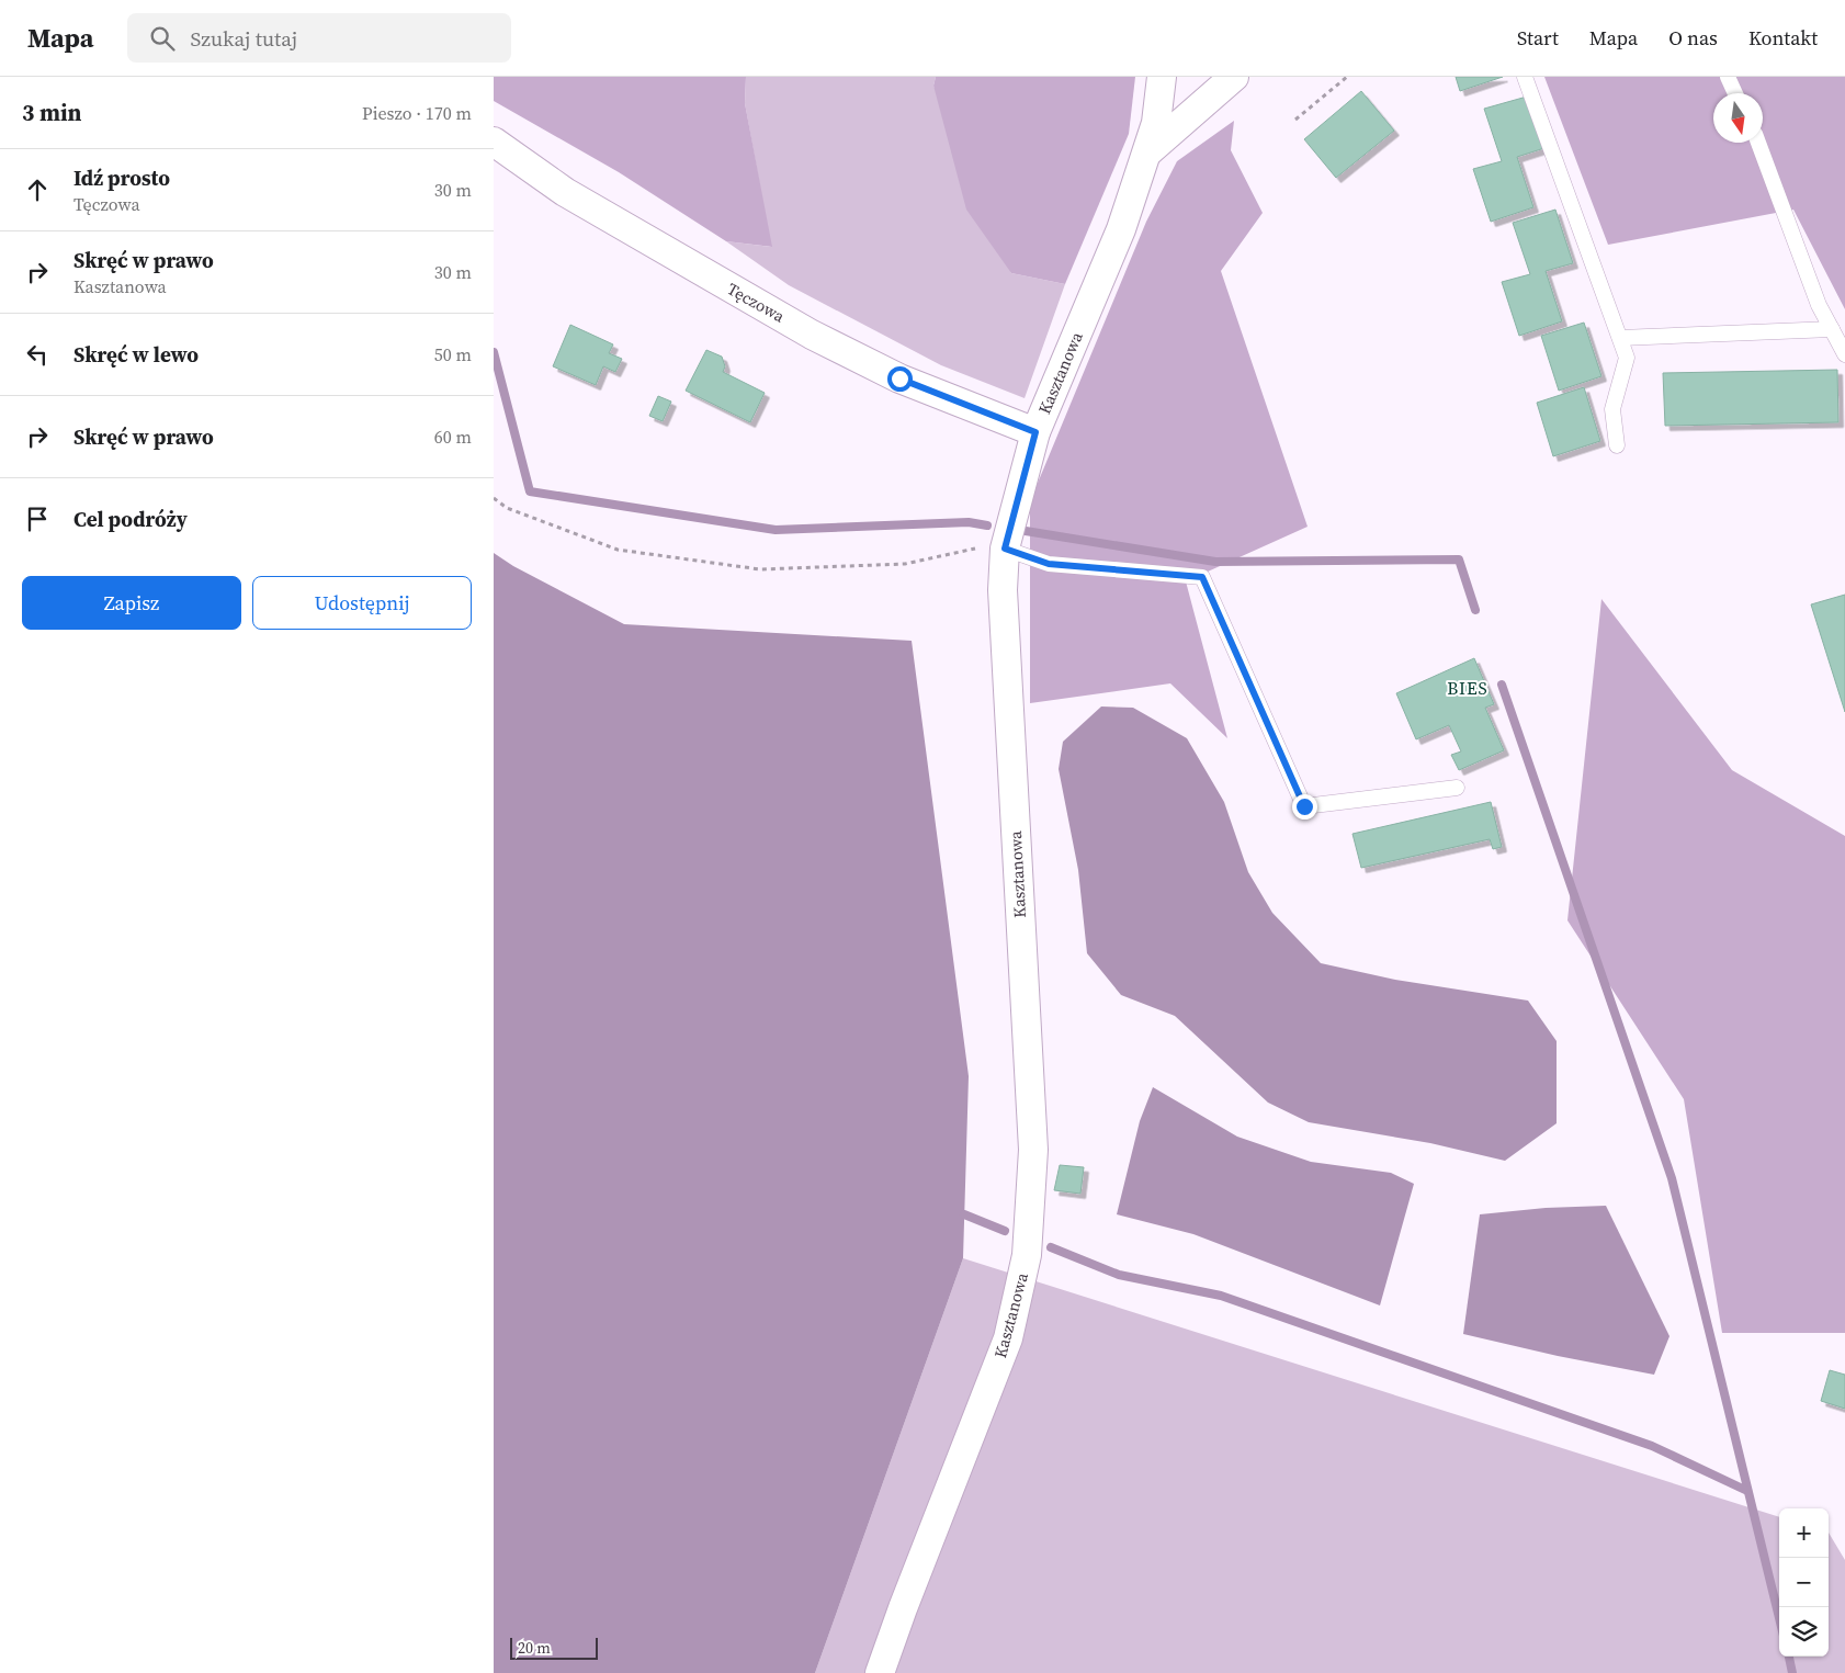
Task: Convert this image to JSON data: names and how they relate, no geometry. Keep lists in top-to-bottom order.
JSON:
{
  "streets": {
    "street": ["Tęczowa", "Kasztanowa"]
  },
  "crossings": [
    ["Tęczowa", "Kasztanowa"]
  ],
  "districts": ["BIES"],
  "scale_bar": "20 m",
  "north": "bottom",
  "page": {
    "header": "Mapa",
    "search": "Szukaj tutaj",
    "nav": [
      "Start",
      "Mapa",
      "O nas",
      "Kontakt"
    ],
    "heading": ["3 min", "Pieszo · 170 m"],
    "list": [
      ["Idź prosto", "Tęczowa", "30 m"],
      ["Skręć w prawo", "Kasztanowa", "30 m"],
      ["Skręć w lewo", "50 m"],
      ["Skręć w prawo", "60 m"],
      "Cel podróży"
    ],
    "buttons": ["Zapisz", "Udostępnij"],
    "map_buttons": ["+", "−"],
    "scale": "20 m"
  }
}
